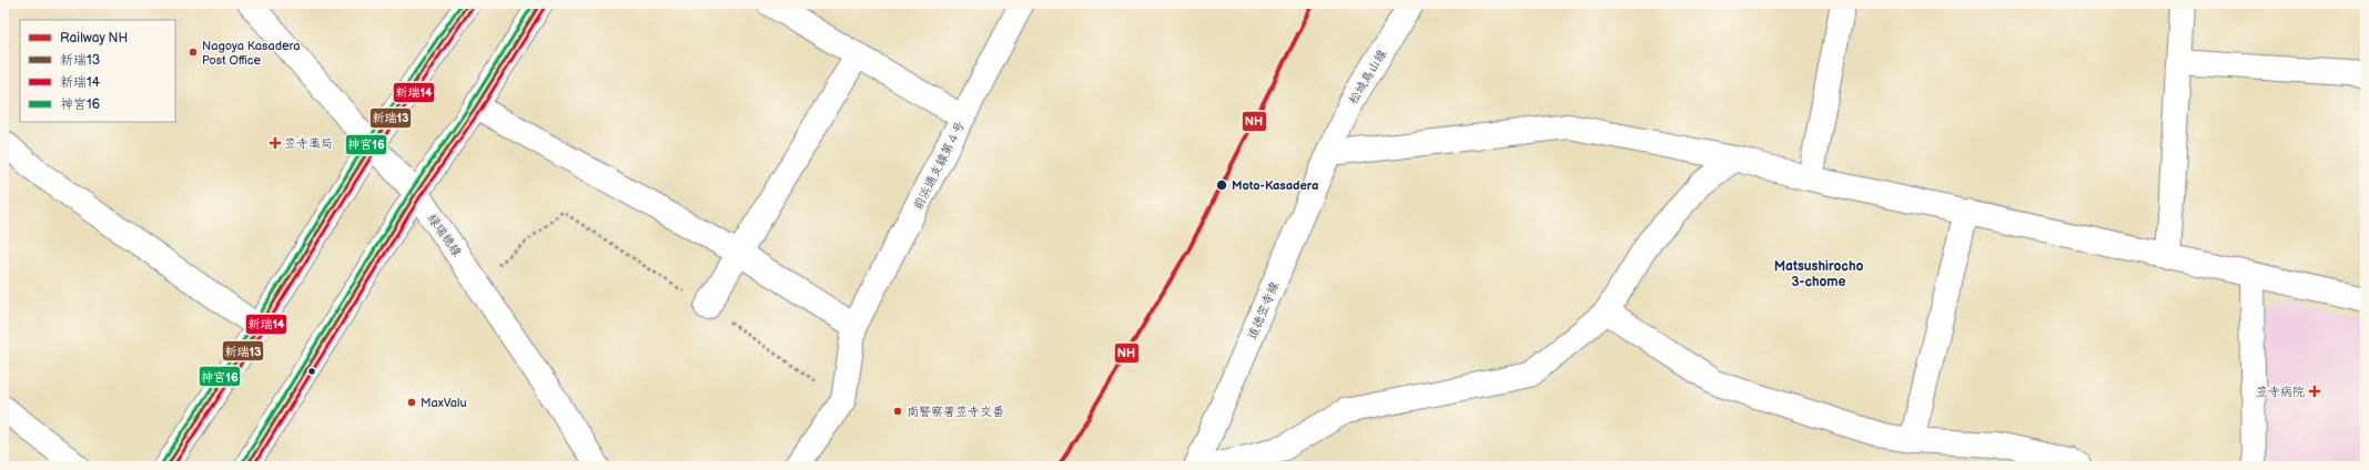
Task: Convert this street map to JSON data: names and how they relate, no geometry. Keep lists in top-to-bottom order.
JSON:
{
  "streets": {
    "street": [
      "松城鳥山線",
      "前浜通支線第４号",
      "緑瑞穂線",
      "道徳笠寺線"
    ]
  },
  "crossings": [
    ["松城鳥山線", "道徳笠寺線"]
  ],
  "districts": ["Matsushirocho 3-chome"],
  "places": {
    "other": [
      "Nagoya Kasadera Post Office",
      "Moto-Kasadera",
      "MaxValu",
      "南警察署笠寺交番"
    ],
    "health": ["笠寺薬局", "笠寺病院"]
  },
  "lines": [
    "rail line NH",
    "transit line 新瑞13",
    "transit line 神宮16",
    "transit line 新瑞14"
  ],
  "legend": [
    "Railway NH",
    "新瑞13",
    "新瑞14",
    "神宮16"
  ]
}
